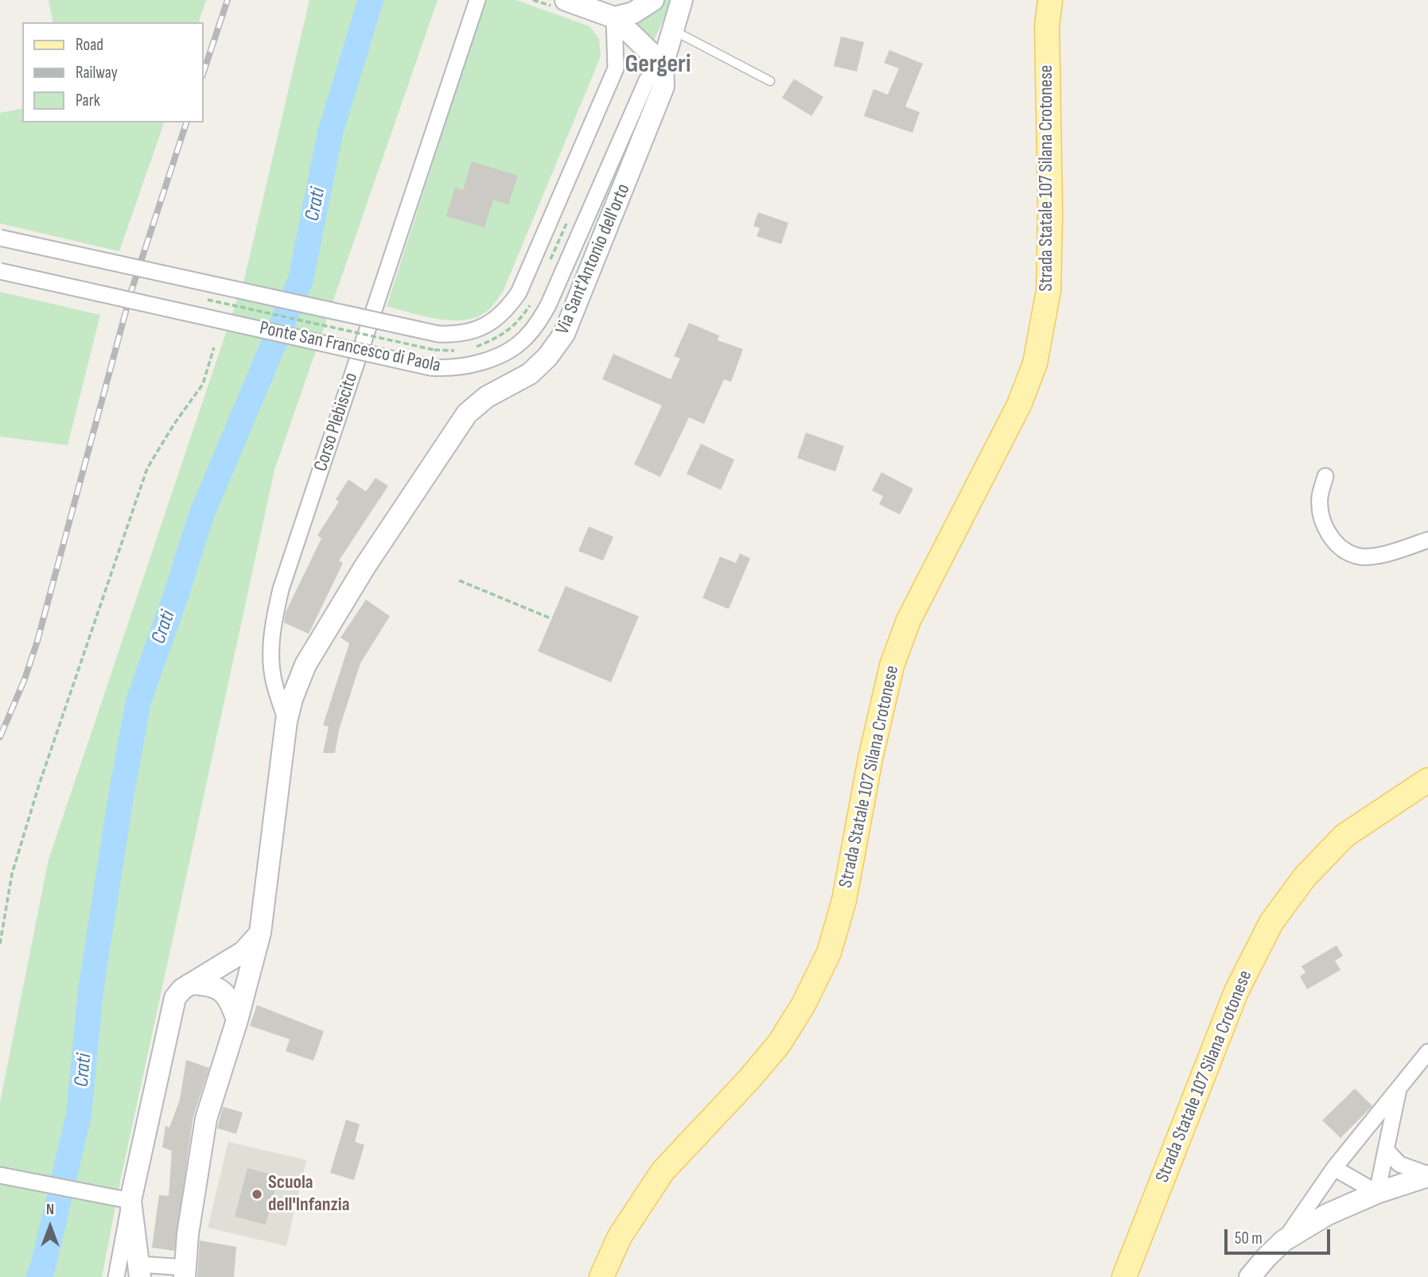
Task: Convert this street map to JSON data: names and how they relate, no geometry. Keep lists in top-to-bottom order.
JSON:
{
  "streets": {
    "main road": ["Strada Statale 107 Silana Crotonese"],
    "street": ["Via Sant'Antonio dell'orto", "Ponte San Francesco di Paola", "Corso Plebiscito"]
  },
  "crossings": [
    ["Via Sant'Antonio dell'orto", "Ponte San Francesco di Paola"],
    ["Via Sant'Antonio dell'orto", "Corso Plebiscito"]
  ],
  "districts": ["Gergeri"],
  "water": ["Crati"],
  "places": ["Scuola dell'Infanzia"],
  "legend": ["Road", "Railway", "Park"],
  "scale_bar": "50 m",
  "north": "top"
}
